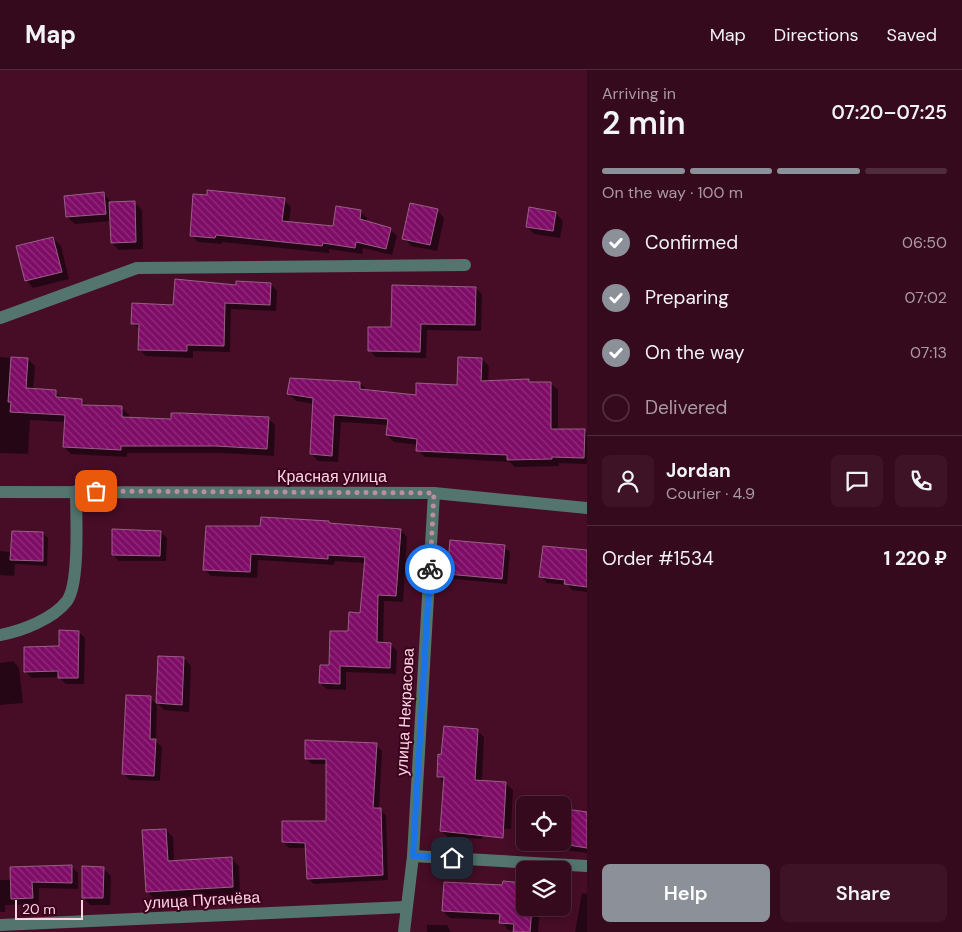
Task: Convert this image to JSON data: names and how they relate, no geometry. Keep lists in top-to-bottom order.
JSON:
{
  "streets": {
    "street": ["Красная улица", "улица Некрасова", "улица Пугачёва"]
  },
  "crossings": [
    ["Красная улица", "улица Некрасова"],
    ["улица Некрасова", "улица Пугачёва"]
  ],
  "scale_bar": "20 m",
  "page": {
    "header": "Map",
    "nav": ["Map", "Directions", "Saved"],
    "heading": ["2 min", "Arriving in", "07:20–07:25"],
    "panel": [
      "Jordan",
      "Courier · 4.9",
      "Order #1534",
      "1 220 ₽"
    ],
    "bar": "On the way · 100 m",
    "list": [
      ["Confirmed", "06:50"],
      ["Preparing", "07:02"],
      ["On the way", "07:13"],
      "Delivered"
    ],
    "buttons": ["Help", "Share"],
    "scale": "20 m"
  }
}
